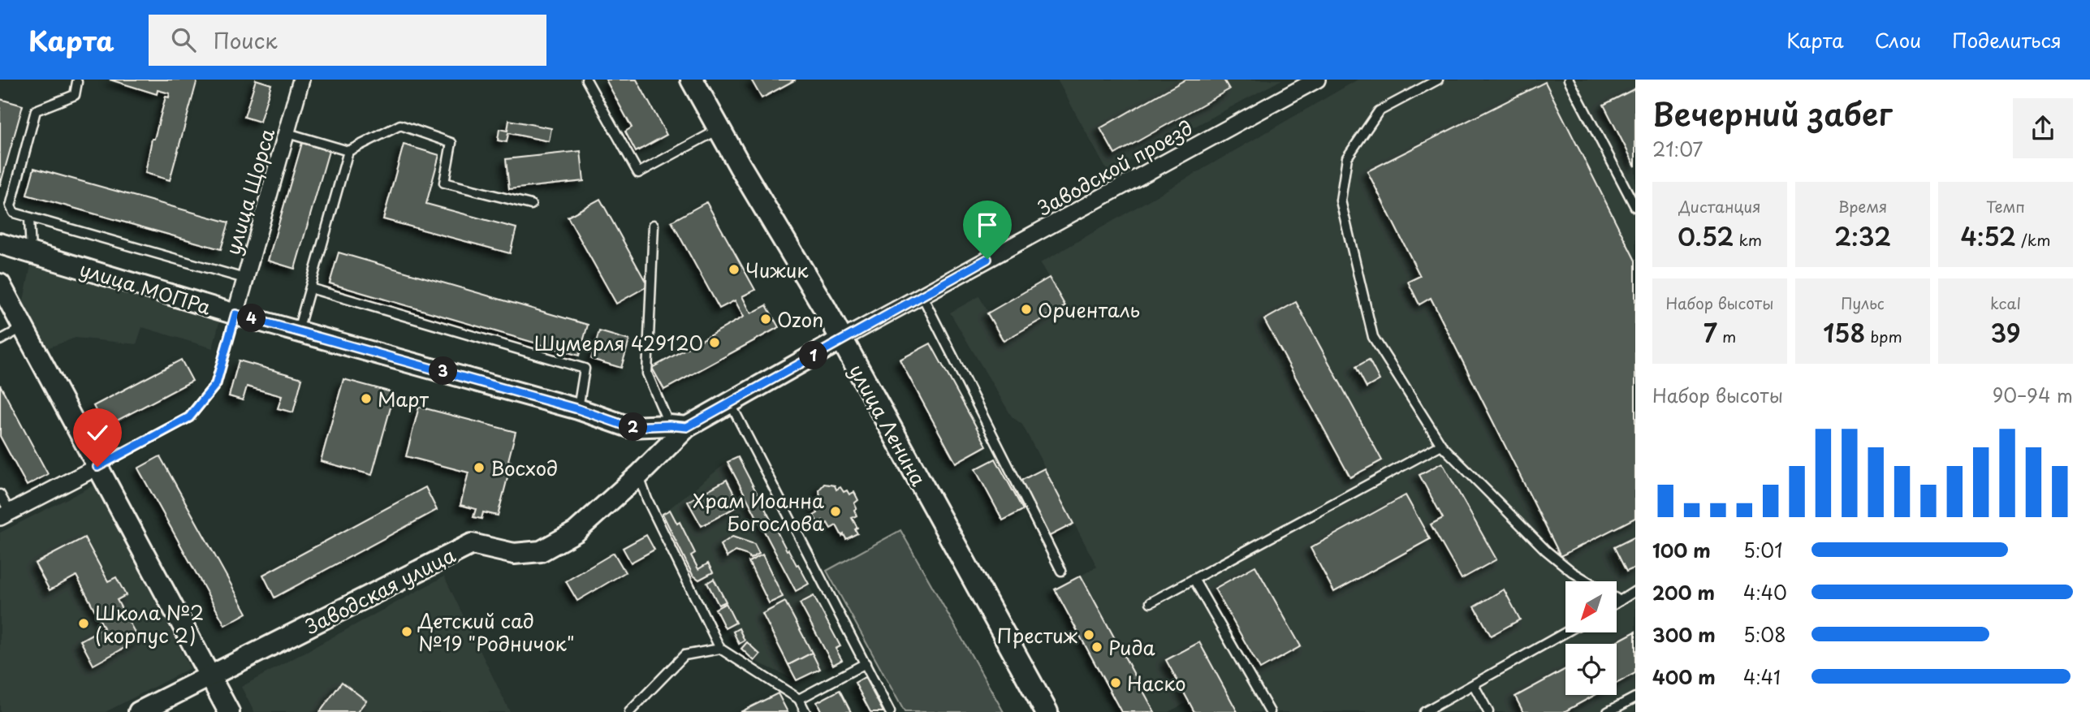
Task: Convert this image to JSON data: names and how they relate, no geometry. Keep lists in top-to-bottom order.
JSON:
{
  "streets": {
    "main road": ["улица Ленина"],
    "street": [
      "Заводской проезд",
      "улица Щорса",
      "улица МОПРа",
      "Заводская улица"
    ]
  },
  "crossings": [
    ["Заводской проезд", "улица Ленина"],
    ["Заводской проезд", "Заводская улица"],
    ["улица Щорса", "улица МОПРа"],
    ["улица МОПРа", "Заводская улица"],
    ["улица Ленина", "Заводская улица"]
  ],
  "places": [
    "Чижик",
    "Ориенталь",
    "Ozon",
    "Шумерля 429120",
    "Март",
    "Восход",
    "Храм Иоанна Богослова",
    "Школа №2 (корпус 2)",
    "Детский сад №19 \"Родничок\"",
    "Престиж",
    "Рида",
    "Наско"
  ],
  "north": "bottom left",
  "page": {
    "header": "Карта",
    "search": "Поиск",
    "nav": ["Карта", "Слои", "Поделиться"],
    "heading": ["Вечерний забег", "21:07"],
    "stats": [
      ["Дистанция", "0.52 km"],
      ["Время", "2:32"],
      ["Темп", "4:52 /km"],
      ["Набор высоты", "7 m"],
      ["Пульс", "158 bpm"],
      ["kcal", "39"]
    ],
    "pins": [
      "4",
      "1",
      "3",
      "2"
    ],
    "chart": ["Набор высоты", "90–94 m"],
    "list": [
      {
        "name": "100 m",
        "note": "5:01"
      },
      {
        "name": "200 m",
        "note": "4:40"
      },
      {
        "name": "300 m",
        "note": "5:08"
      },
      {
        "name": "400 m",
        "note": "4:41"
      }
    ]
  }
}
